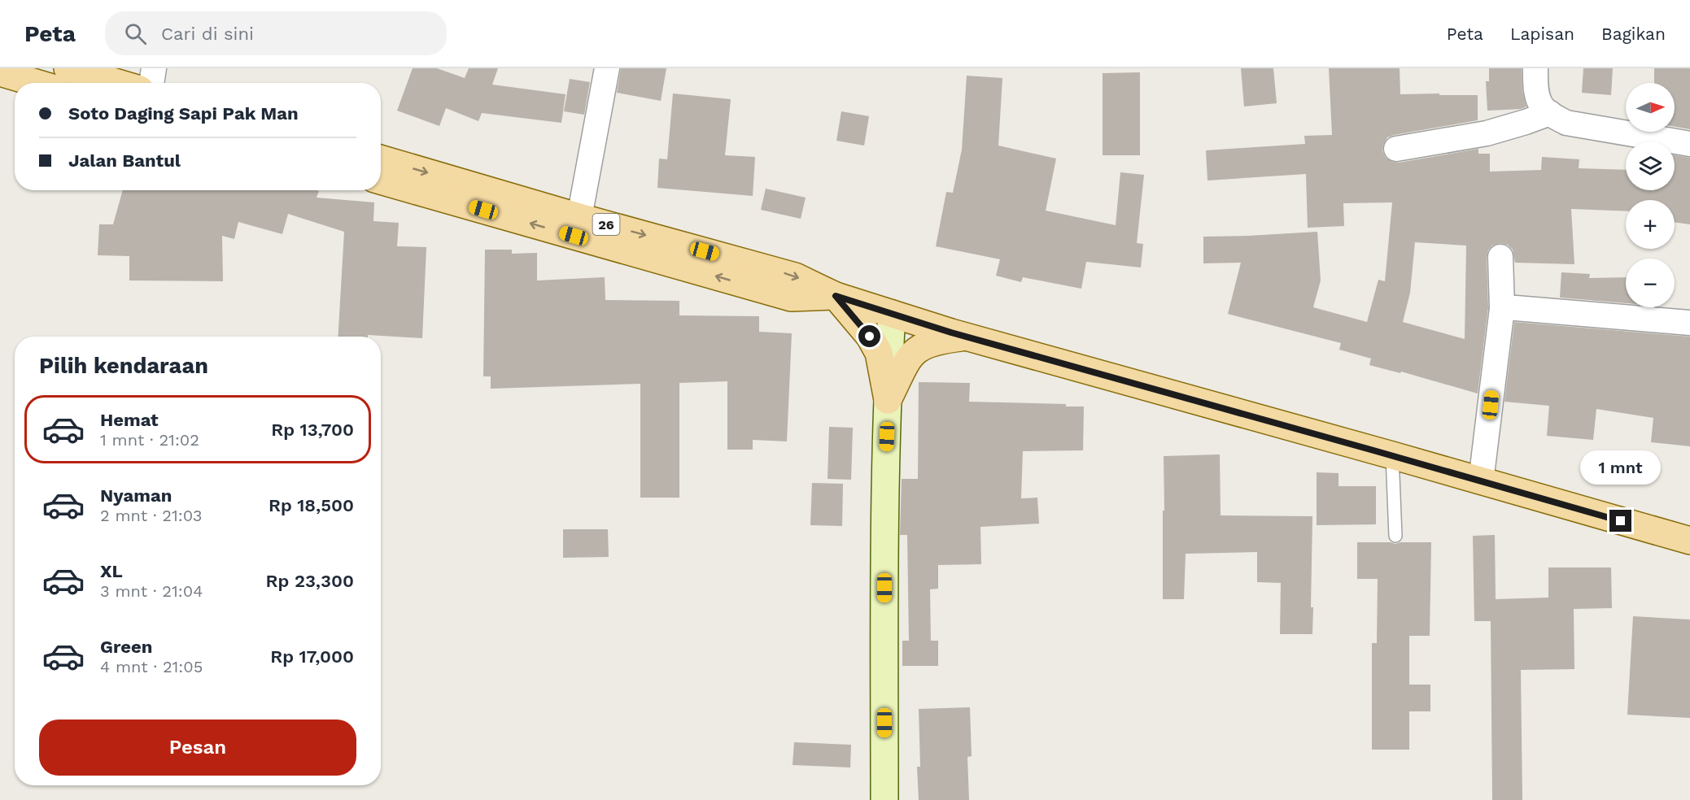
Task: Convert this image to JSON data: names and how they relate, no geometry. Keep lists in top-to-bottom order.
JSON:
{
  "streets": {
    "main road": ["26"]
  },
  "north": "right",
  "page": {
    "header": "Peta",
    "search": "Cari di sini",
    "nav": ["Peta", "Lapisan", "Bagikan"],
    "map_buttons": ["+", "−"],
    "banner": ["Soto Daging Sapi Pak Man", "Jalan Bantul"],
    "heading": "Pilih kendaraan",
    "list": [
      {
        "name": "Hemat",
        "note": "1 mnt · 21:02",
        "value": "Rp 13,700"
      },
      {
        "name": "Nyaman",
        "note": "2 mnt · 21:03",
        "value": "Rp 18,500"
      },
      {
        "name": "XL",
        "note": "3 mnt · 21:04",
        "value": "Rp 23,300"
      },
      {
        "name": "Green",
        "note": "4 mnt · 21:05",
        "value": "Rp 17,000"
      }
    ],
    "bubble": "1 mnt",
    "buttons": "Pesan"
  }
}
